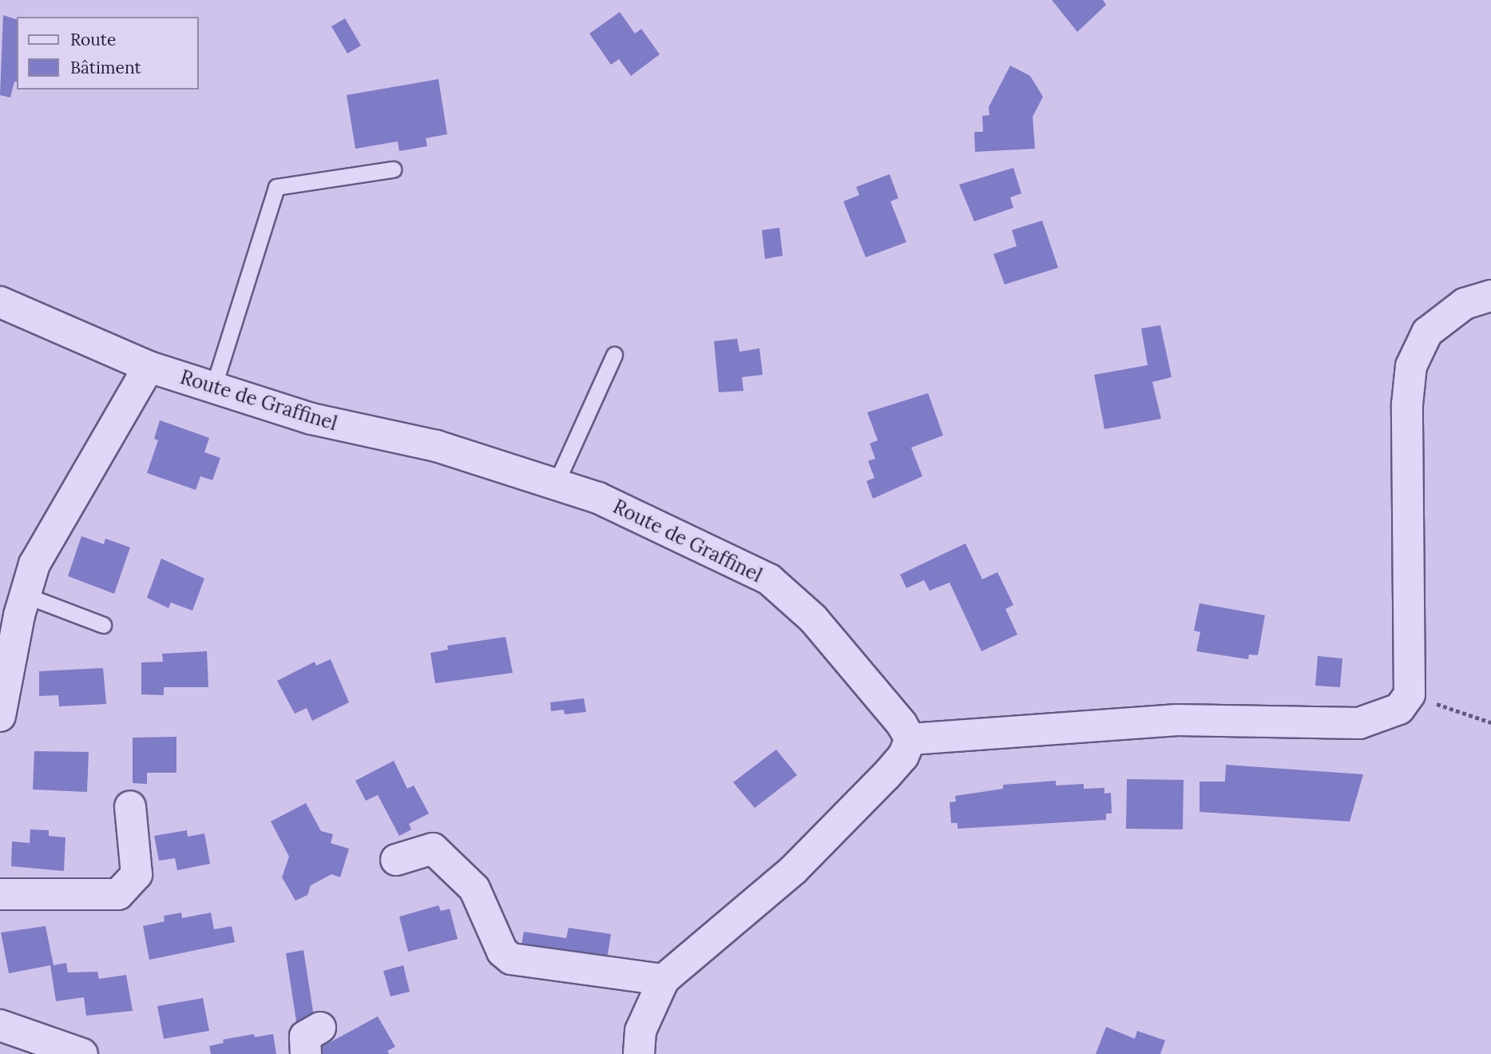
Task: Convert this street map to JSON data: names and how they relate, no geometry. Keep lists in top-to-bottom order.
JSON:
{
  "streets": {
    "street": ["Route de Graffinel"]
  },
  "legend": ["Route", "Bâtiment"]
}
